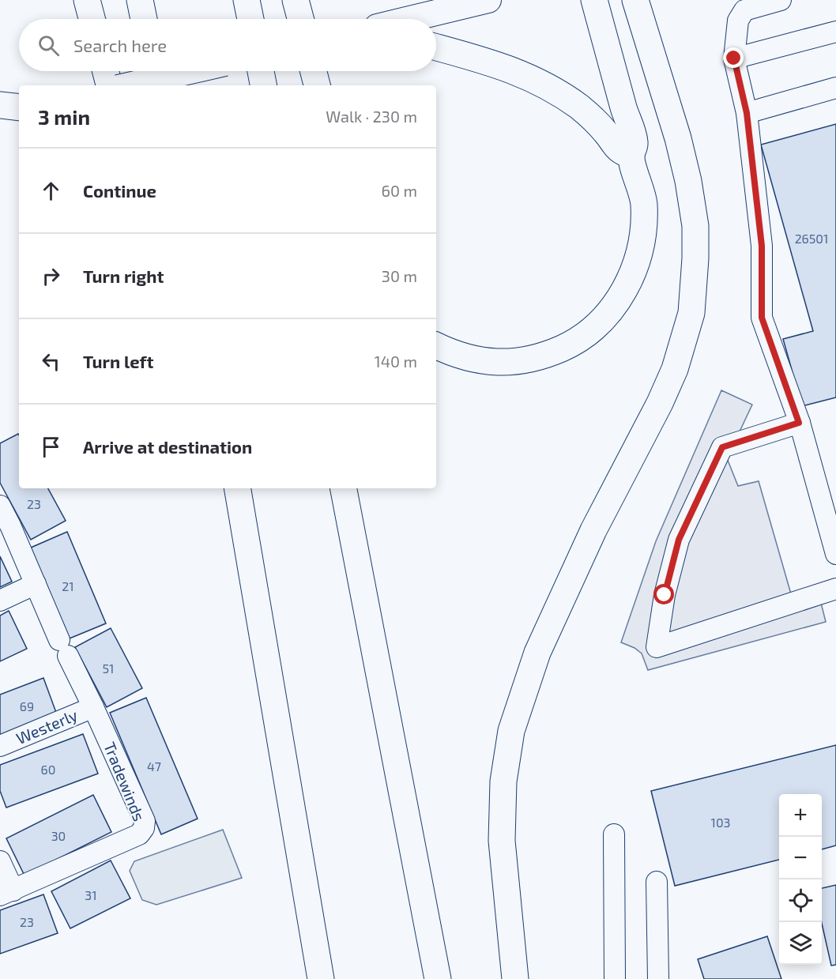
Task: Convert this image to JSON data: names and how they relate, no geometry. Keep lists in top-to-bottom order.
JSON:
{
  "streets": {
    "street": ["Westerly", "Tradewinds"]
  },
  "crossings": [
    ["Westerly", "Tradewinds"]
  ],
  "house_numbers": [
    "26501",
    "23",
    "21",
    "51",
    "69",
    "47",
    "60",
    "103",
    "30",
    "31",
    "23"
  ],
  "page": {
    "search": "Search here",
    "heading": ["3 min", "Walk · 230 m"],
    "list": [
      ["Continue", "60 m"],
      ["Turn right", "30 m"],
      ["Turn left", "140 m"],
      "Arrive at destination"
    ],
    "map_buttons": ["+", "−"]
  }
}
